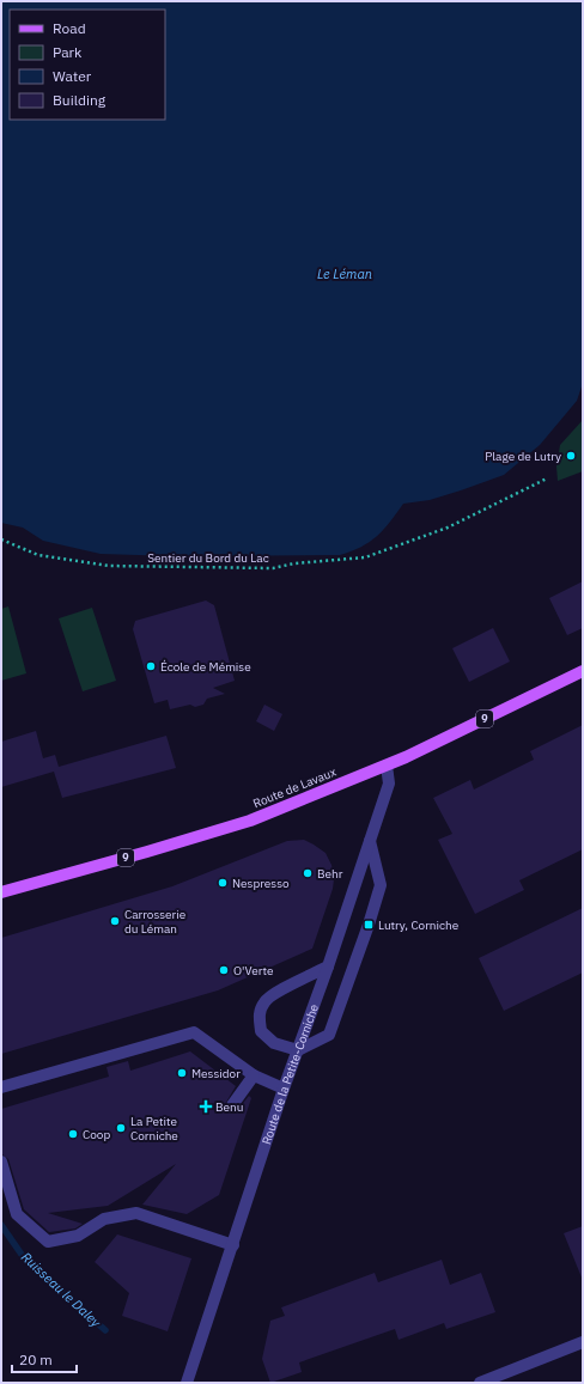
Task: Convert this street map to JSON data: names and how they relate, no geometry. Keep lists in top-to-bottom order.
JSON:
{
  "streets": {
    "main road": ["9", "Route de Lavaux"],
    "street": ["Route de la Petite-Corniche"],
    "path": ["Sentier du Bord du Lac"]
  },
  "crossings": [
    ["Route de Lavaux", "Route de la Petite-Corniche"]
  ],
  "water": ["Le Léman", "Ruisseau le Daley"],
  "places": {
    "other": [
      "Plage de Lutry",
      "École de Mémise",
      "Behr",
      "Nespresso",
      "Carrosserie du Léman",
      "O'Verte",
      "Messidor",
      "La Petite Corniche",
      "Coop"
    ],
    "transit": ["Lutry, Corniche"],
    "health": ["Benu"]
  },
  "legend": [
    "Road",
    "Park",
    "Water",
    "Building"
  ],
  "scale_bar": "20 m"
}
